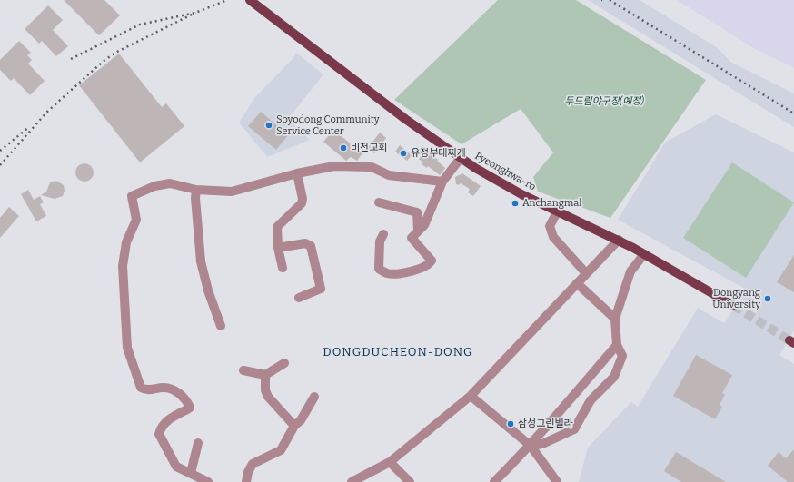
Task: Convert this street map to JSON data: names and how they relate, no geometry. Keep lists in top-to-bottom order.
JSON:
{
  "streets": {
    "main road": ["Pyeonghwa-ro"]
  },
  "districts": ["DONGDUCHEON-DONG"],
  "parks": ["두드림야구장(예정)"],
  "places": [
    "Soyodong Community Service Center",
    "비전교회",
    "유정부대찌개",
    "Anchangmal",
    "Dongyang University",
    "삼성그린빌라"
  ]
}
